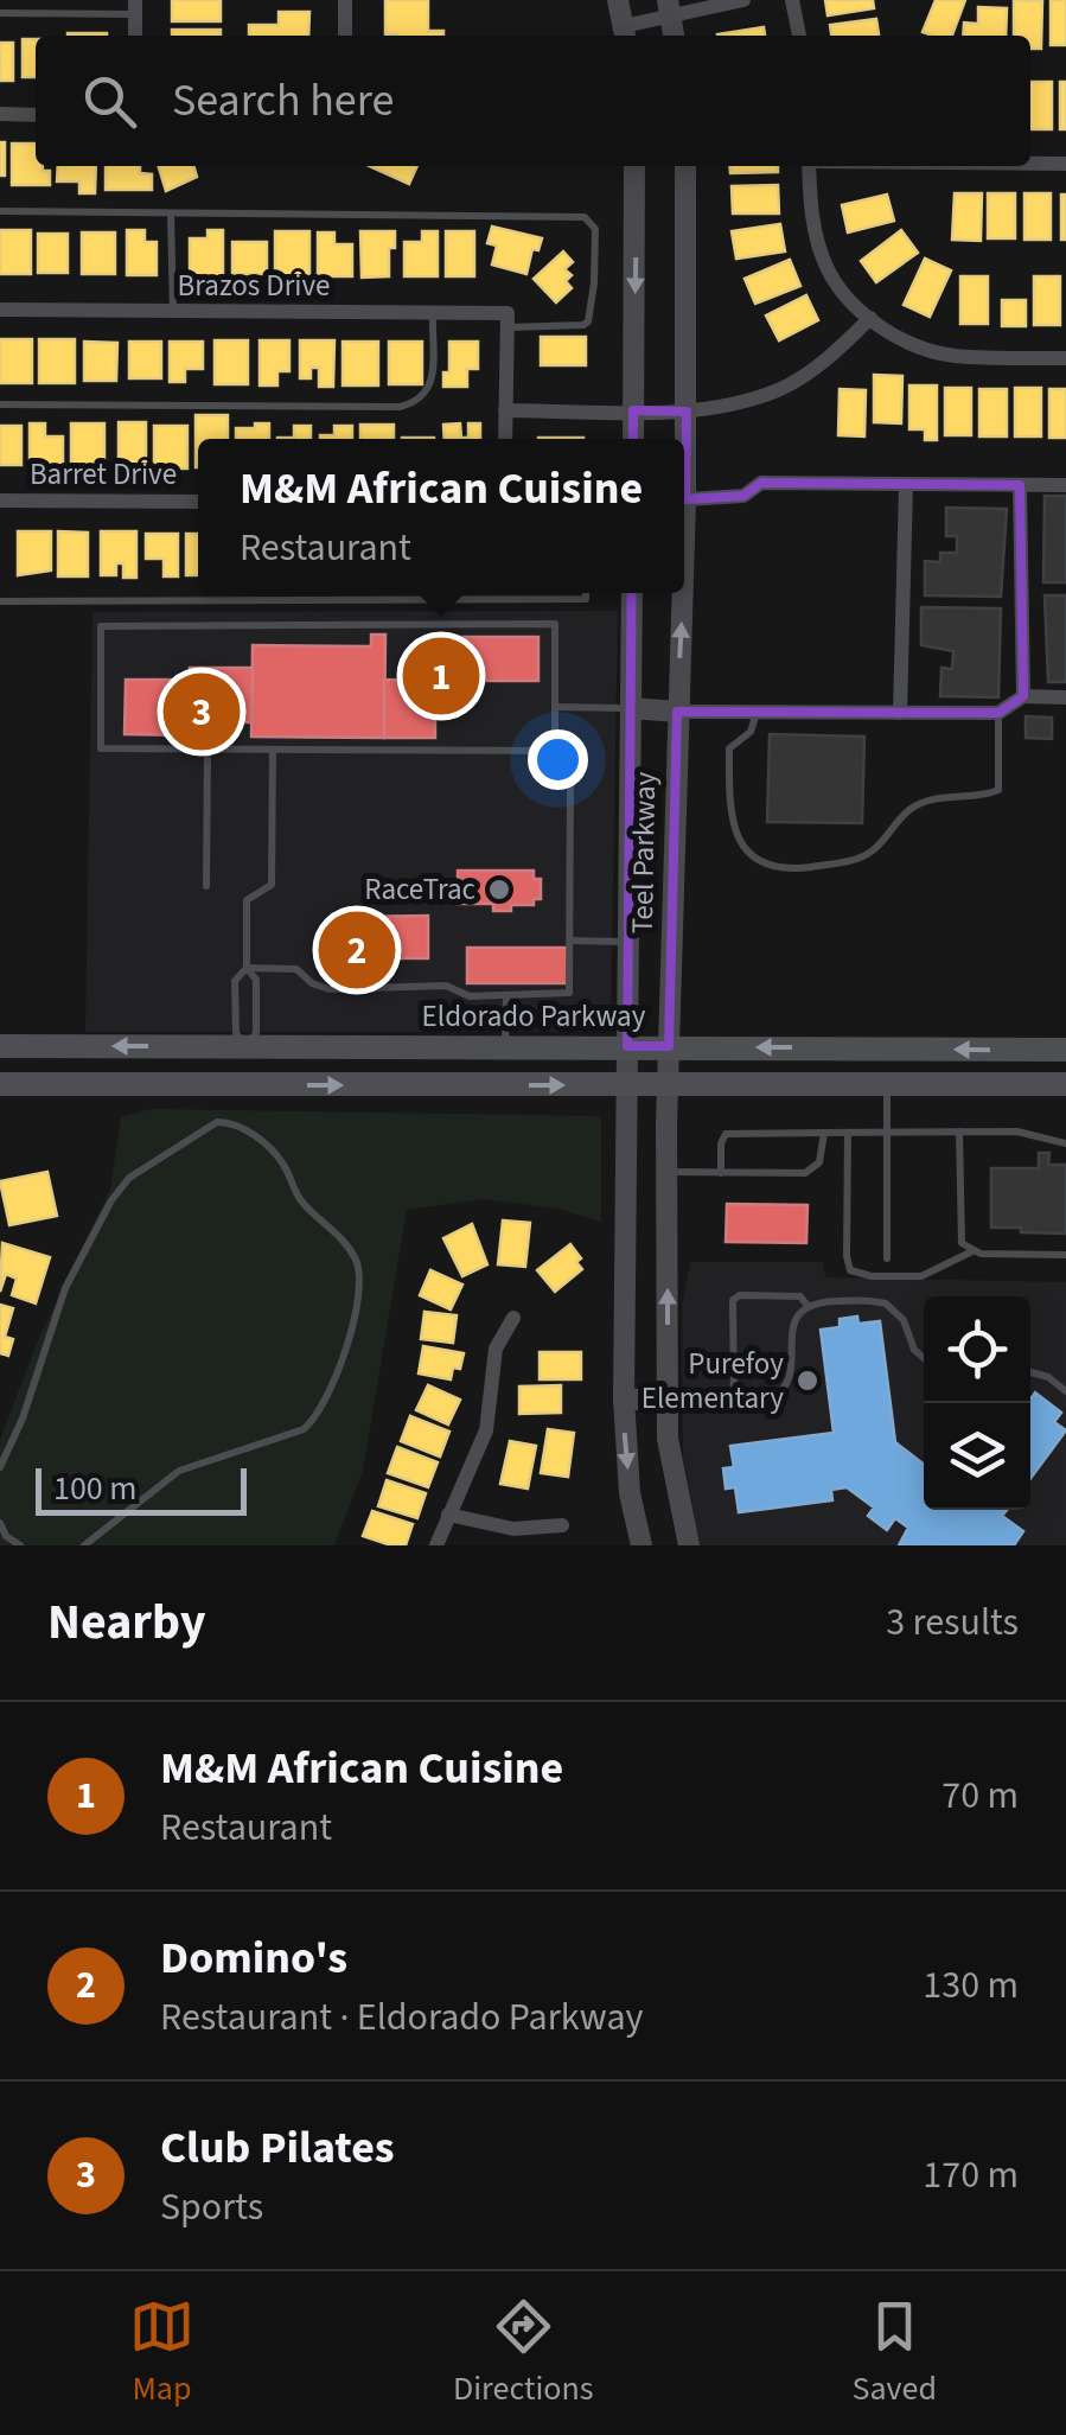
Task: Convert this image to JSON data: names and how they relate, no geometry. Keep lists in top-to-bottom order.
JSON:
{
  "streets": {
    "main road": ["Teel Parkway", "Eldorado Parkway"],
    "street": ["Brazos Drive", "Barret Drive"]
  },
  "crossings": [
    ["Teel Parkway", "Eldorado Parkway"]
  ],
  "places": ["RaceTrac", "Purefoy Elementary"],
  "scale_bar": "100 m",
  "page": {
    "search": "Search here",
    "popup": ["M&M African Cuisine", "Restaurant"],
    "pins": ["1", "3", "2"],
    "scale": "100 m",
    "heading": ["Nearby", "3 results"],
    "list": [
      {
        "mark": "1",
        "name": "M&M African Cuisine",
        "note": "Restaurant",
        "value": "70 m"
      },
      {
        "mark": "2",
        "name": "Domino's",
        "note": "Restaurant · Eldorado Parkway",
        "value": "130 m"
      },
      {
        "mark": "3",
        "name": "Club Pilates",
        "note": "Sports",
        "value": "170 m"
      }
    ],
    "nav": ["Map", "Directions", "Saved"]
  }
}
